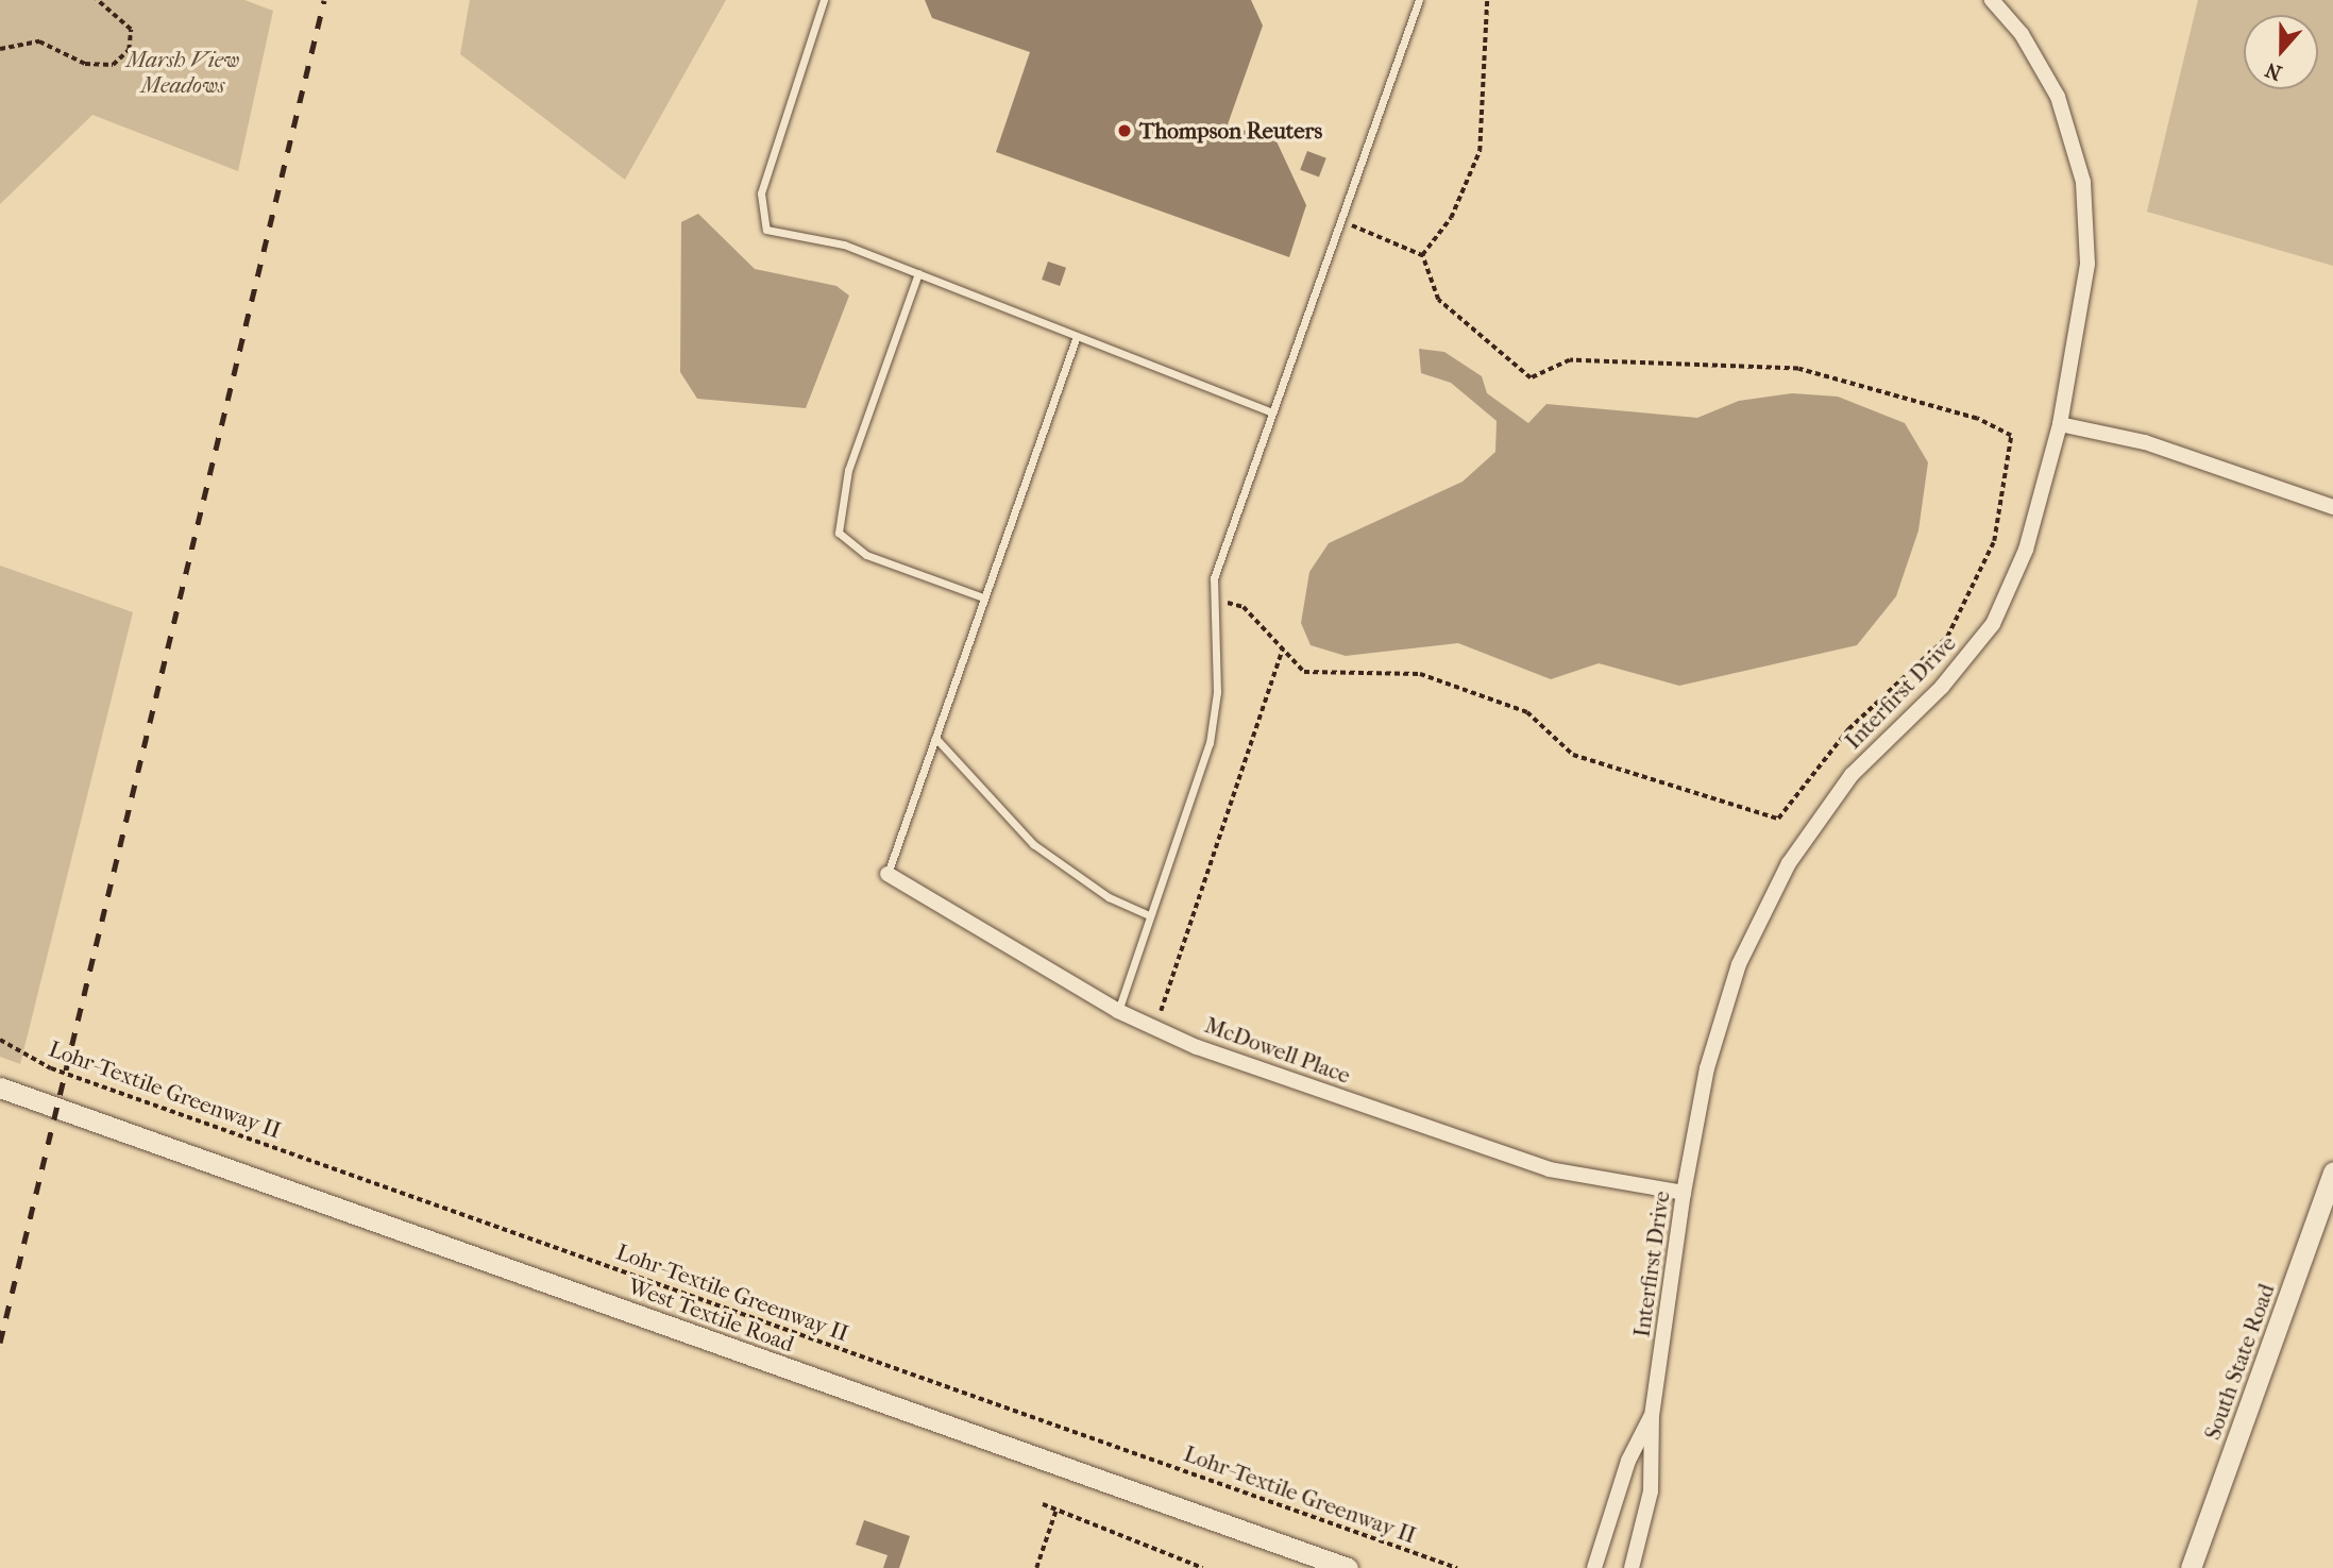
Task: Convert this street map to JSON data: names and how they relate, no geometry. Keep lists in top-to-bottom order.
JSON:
{
  "streets": {
    "main road": ["West Textile Road", "South State Road"],
    "street": ["Interfirst Drive", "McDowell Place"],
    "path": ["Lohr-Textile Greenway II"]
  },
  "crossings": [
    ["Interfirst Drive", "McDowell Place"]
  ],
  "parks": ["Marsh View Meadows"],
  "places": ["Thompson Reuters"],
  "north": "bottom"
}
